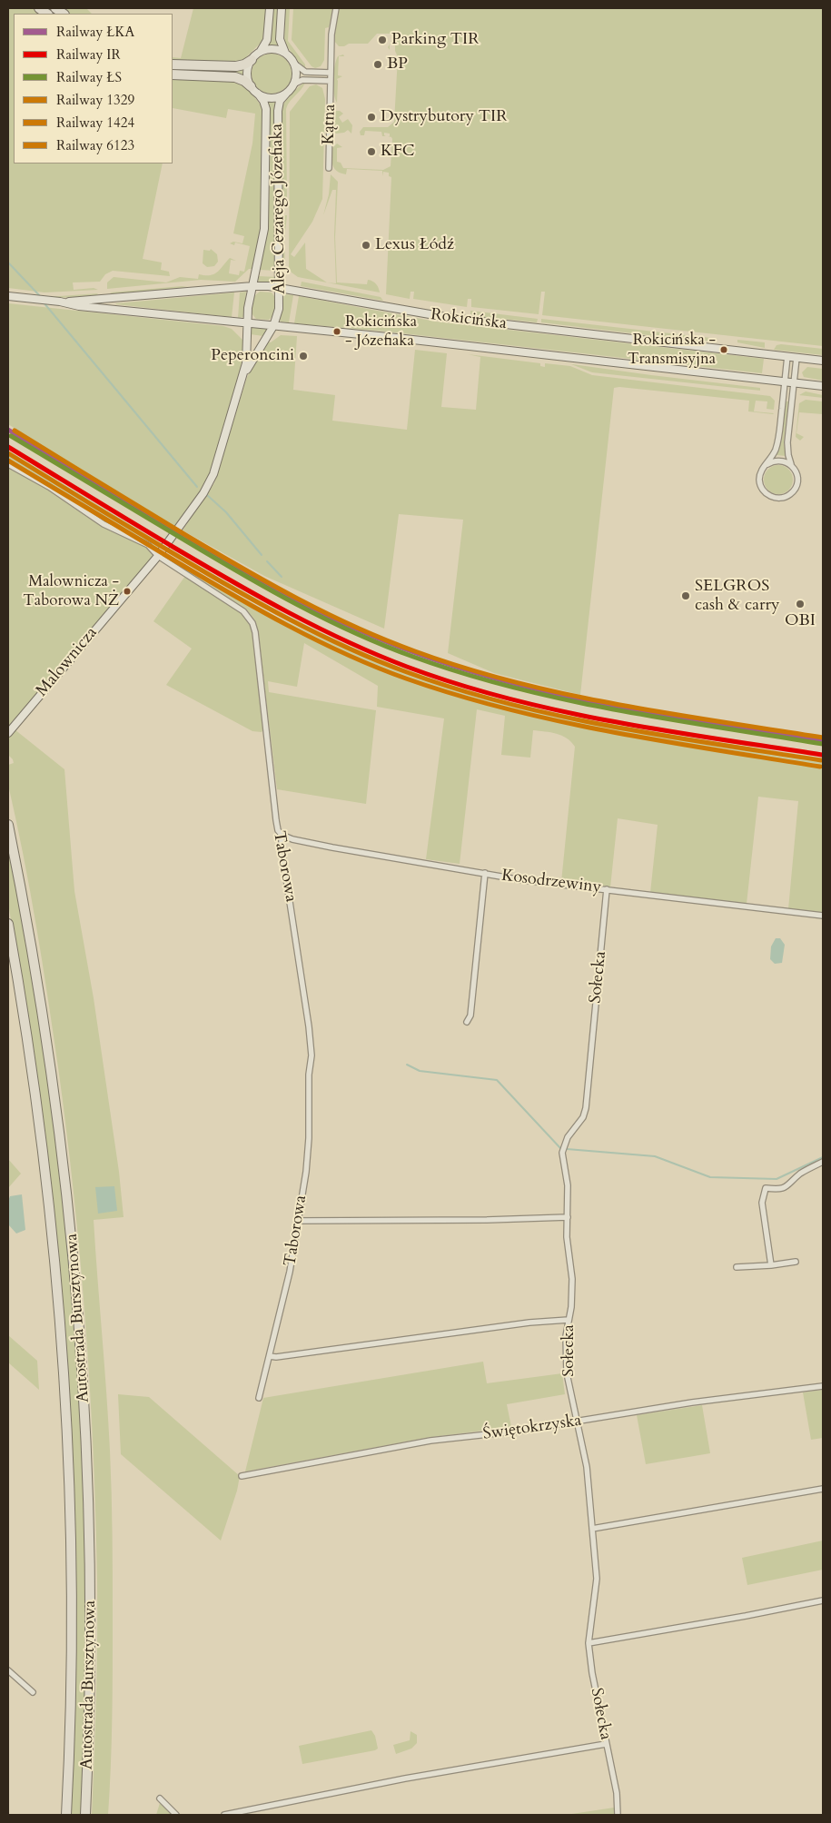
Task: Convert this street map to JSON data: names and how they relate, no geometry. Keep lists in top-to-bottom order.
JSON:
{
  "streets": {
    "highway": ["Autostrada Bursztynowa"],
    "main road": ["Aleja Cezarego Józefiaka", "Rokicińska", "Malownicza"],
    "street": [
      "Kątna",
      "Taborowa",
      "Kosodrzewiny",
      "Sołecka",
      "Świętokrzyska"
    ]
  },
  "crossings": [
    ["Kątna", "Aleja Cezarego Józefiaka"],
    ["Aleja Cezarego Józefiaka", "Rokicińska"],
    ["Aleja Cezarego Józefiaka", "Malownicza"],
    ["Rokicińska", "Malownicza"],
    ["Malownicza", "Taborowa"],
    ["Taborowa", "Kosodrzewiny"],
    ["Kosodrzewiny", "Sołecka"],
    ["Sołecka", "Świętokrzyska"]
  ],
  "places": [
    "Parking TIR",
    "BP",
    "Dystrybutory TIR",
    "KFC",
    "Lexus Łódź",
    "Rokicińska - Józefiaka",
    "Rokicińska - Transmisyjna",
    "Peperoncini",
    "Malownicza - Taborowa NŻ",
    "SELGROS cash & carry",
    "OBI"
  ],
  "lines": [
    "rail line ŁKA",
    "rail line 1424",
    "rail line ŁS",
    "rail line IR",
    "rail line 1329",
    "rail line 6123"
  ],
  "legend": [
    "Railway ŁKA",
    "Railway IR",
    "Railway ŁS",
    "Railway 1329",
    "Railway 1424",
    "Railway 6123"
  ]
}
